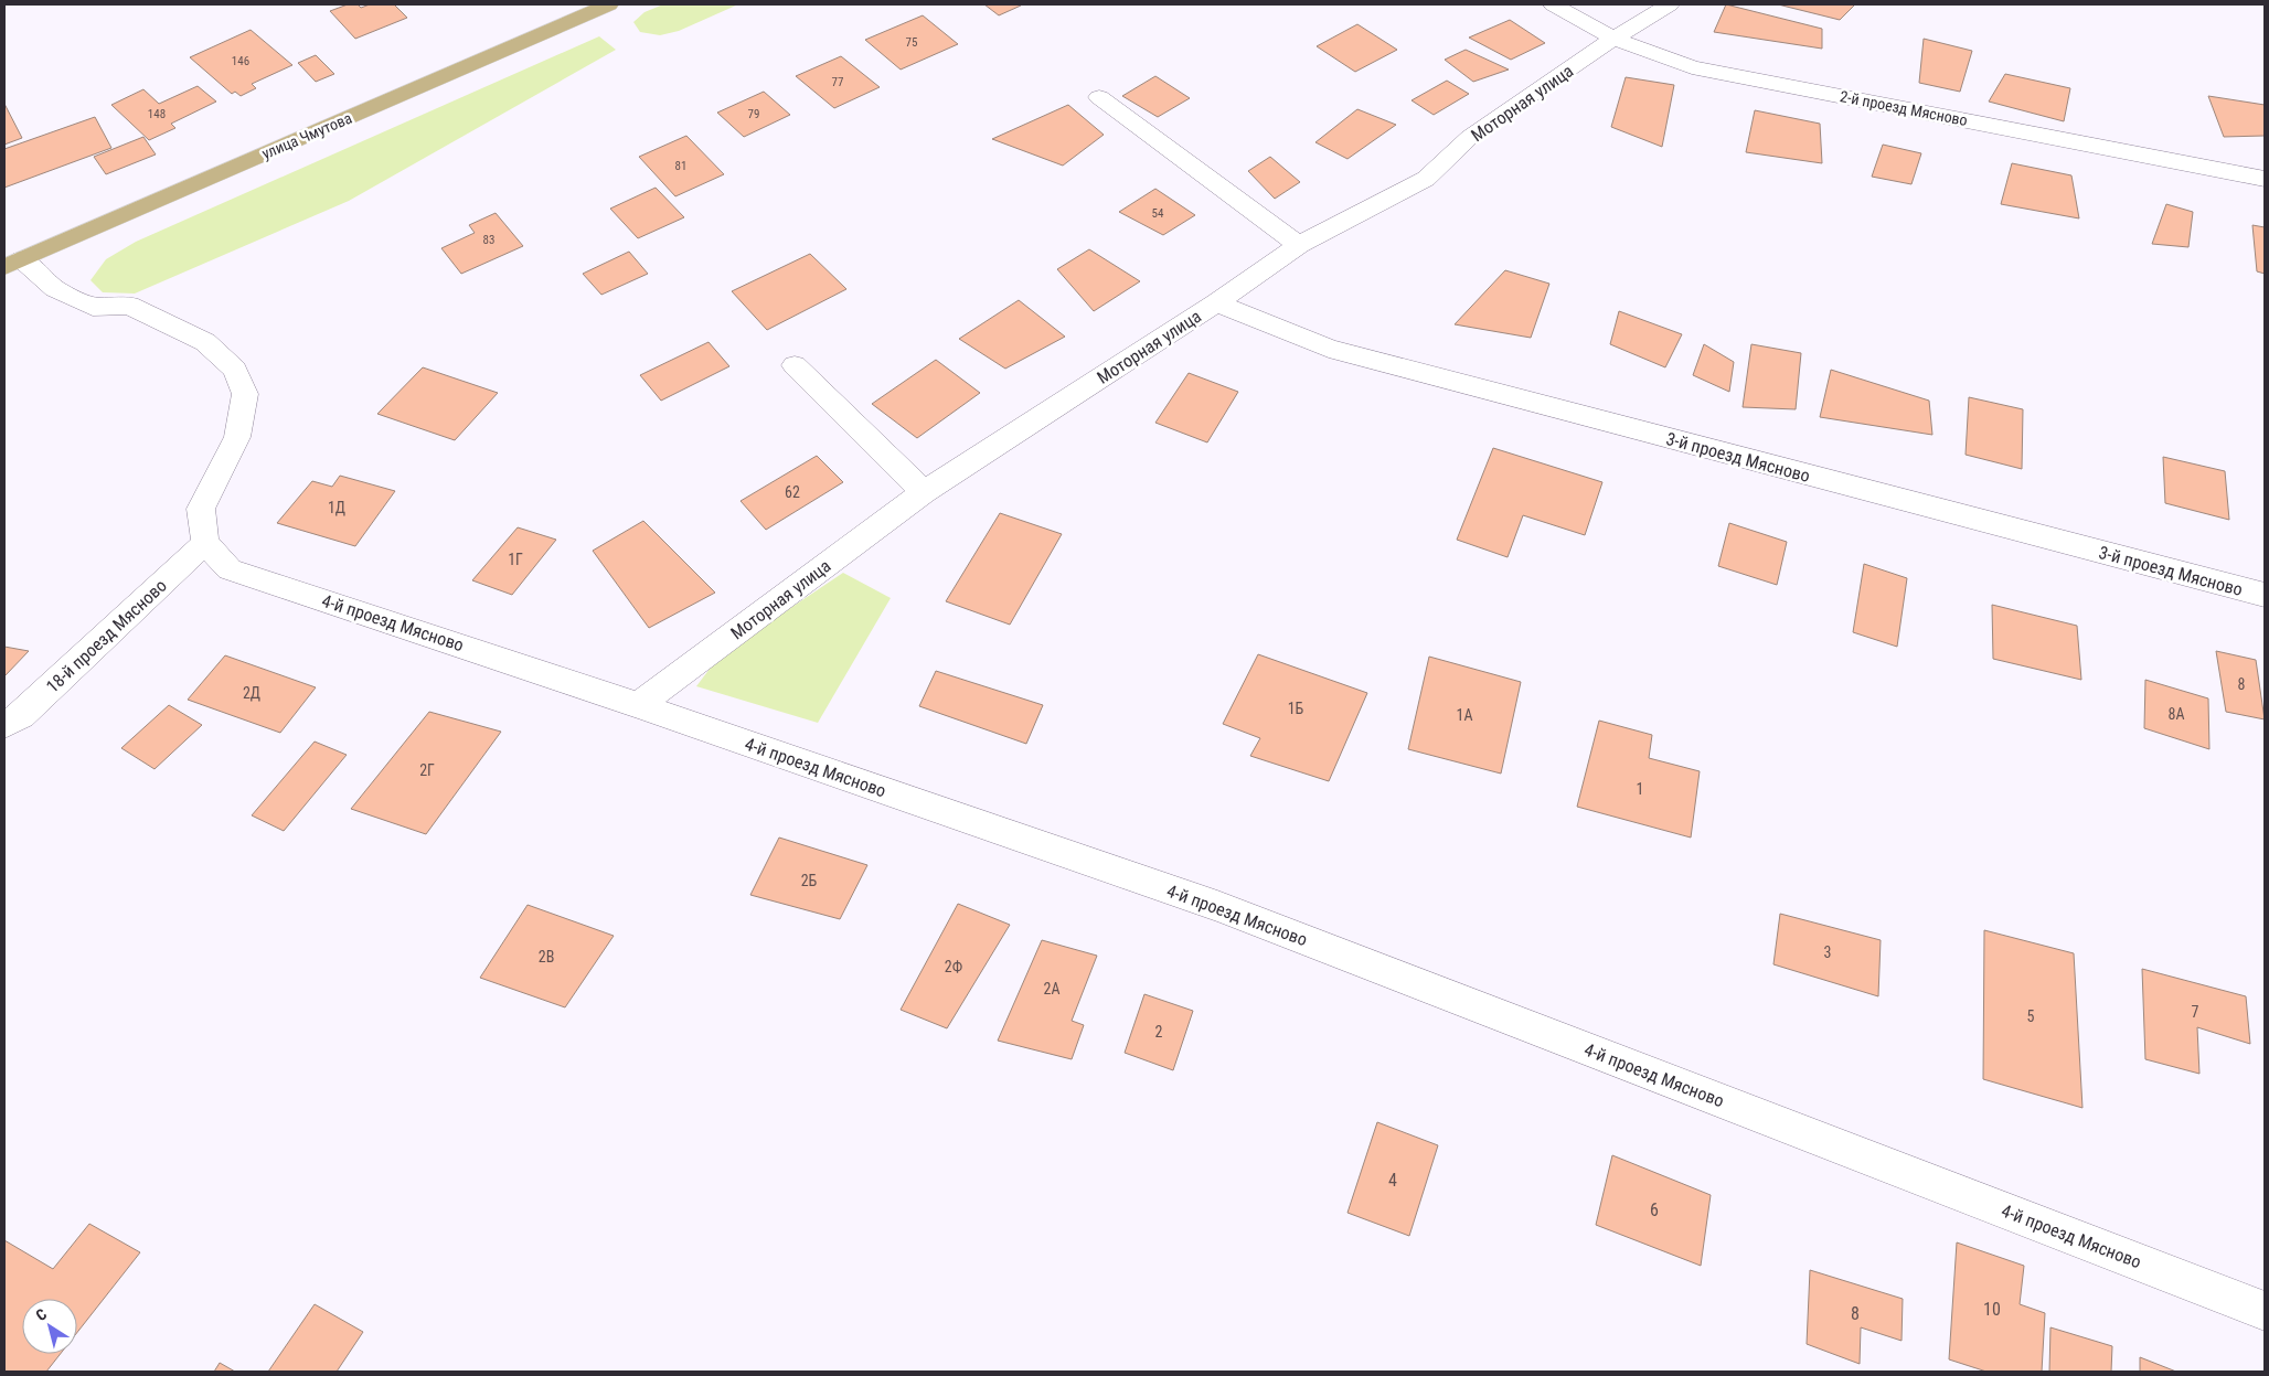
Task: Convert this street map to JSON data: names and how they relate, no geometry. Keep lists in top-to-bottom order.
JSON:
{
  "streets": {
    "main road": ["улица Чмутова"],
    "street": [
      "Моторная улица",
      "2-й проезд Мясново",
      "3-й проезд Мясново",
      "4-й проезд Мясново",
      "18-й проезд Мясново"
    ]
  },
  "crossings": [
    ["Моторная улица", "2-й проезд Мясново"],
    ["Моторная улица", "3-й проезд Мясново"],
    ["Моторная улица", "4-й проезд Мясново"],
    ["4-й проезд Мясново", "18-й проезд Мясново"]
  ],
  "house_numbers": [
    "75",
    "146",
    "77",
    "148",
    "79",
    "81",
    "54",
    "83",
    "62",
    "1Д",
    "1Г",
    "8",
    "2Д",
    "1Б",
    "8А",
    "1А",
    "2Г",
    "1",
    "2Б",
    "3",
    "2В",
    "2Ф",
    "2А",
    "7",
    "5",
    "2",
    "4",
    "6",
    "10",
    "8"
  ],
  "north": "top left"
}
